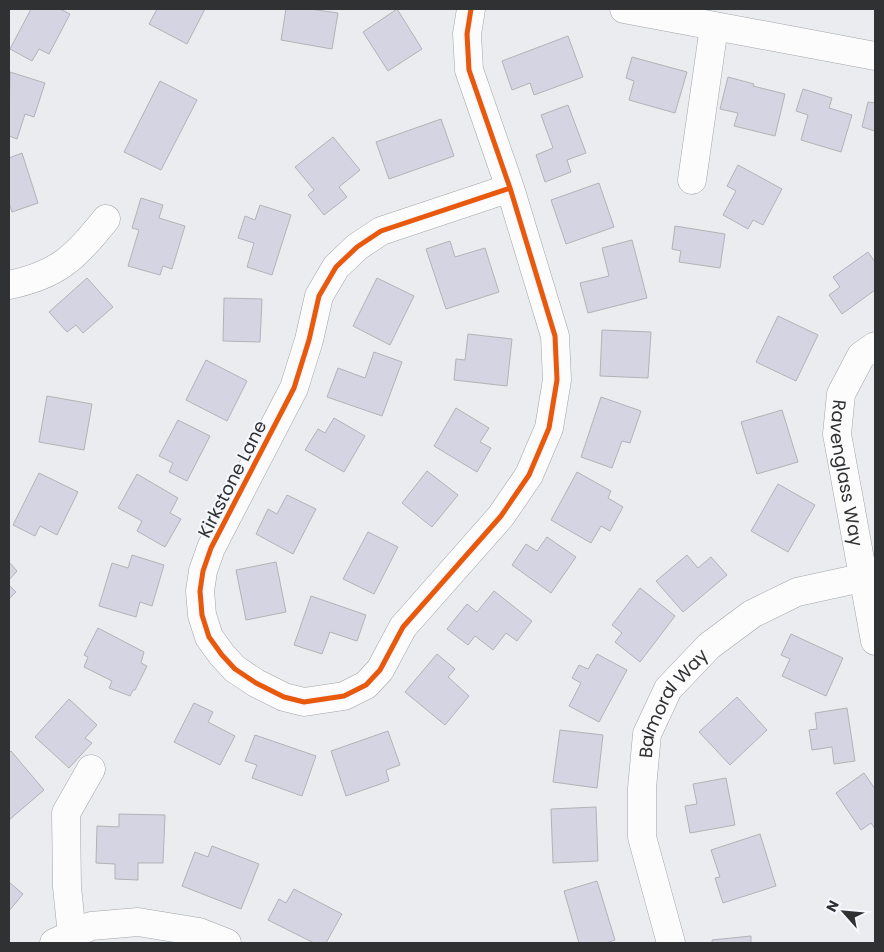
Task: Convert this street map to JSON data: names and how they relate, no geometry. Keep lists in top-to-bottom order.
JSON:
{
  "streets": {
    "street": ["Ravenglass Way", "Kirkstone Lane", "Balmoral Way"]
  },
  "crossings": [
    ["Ravenglass Way", "Balmoral Way"]
  ],
  "north": "top left"
}
